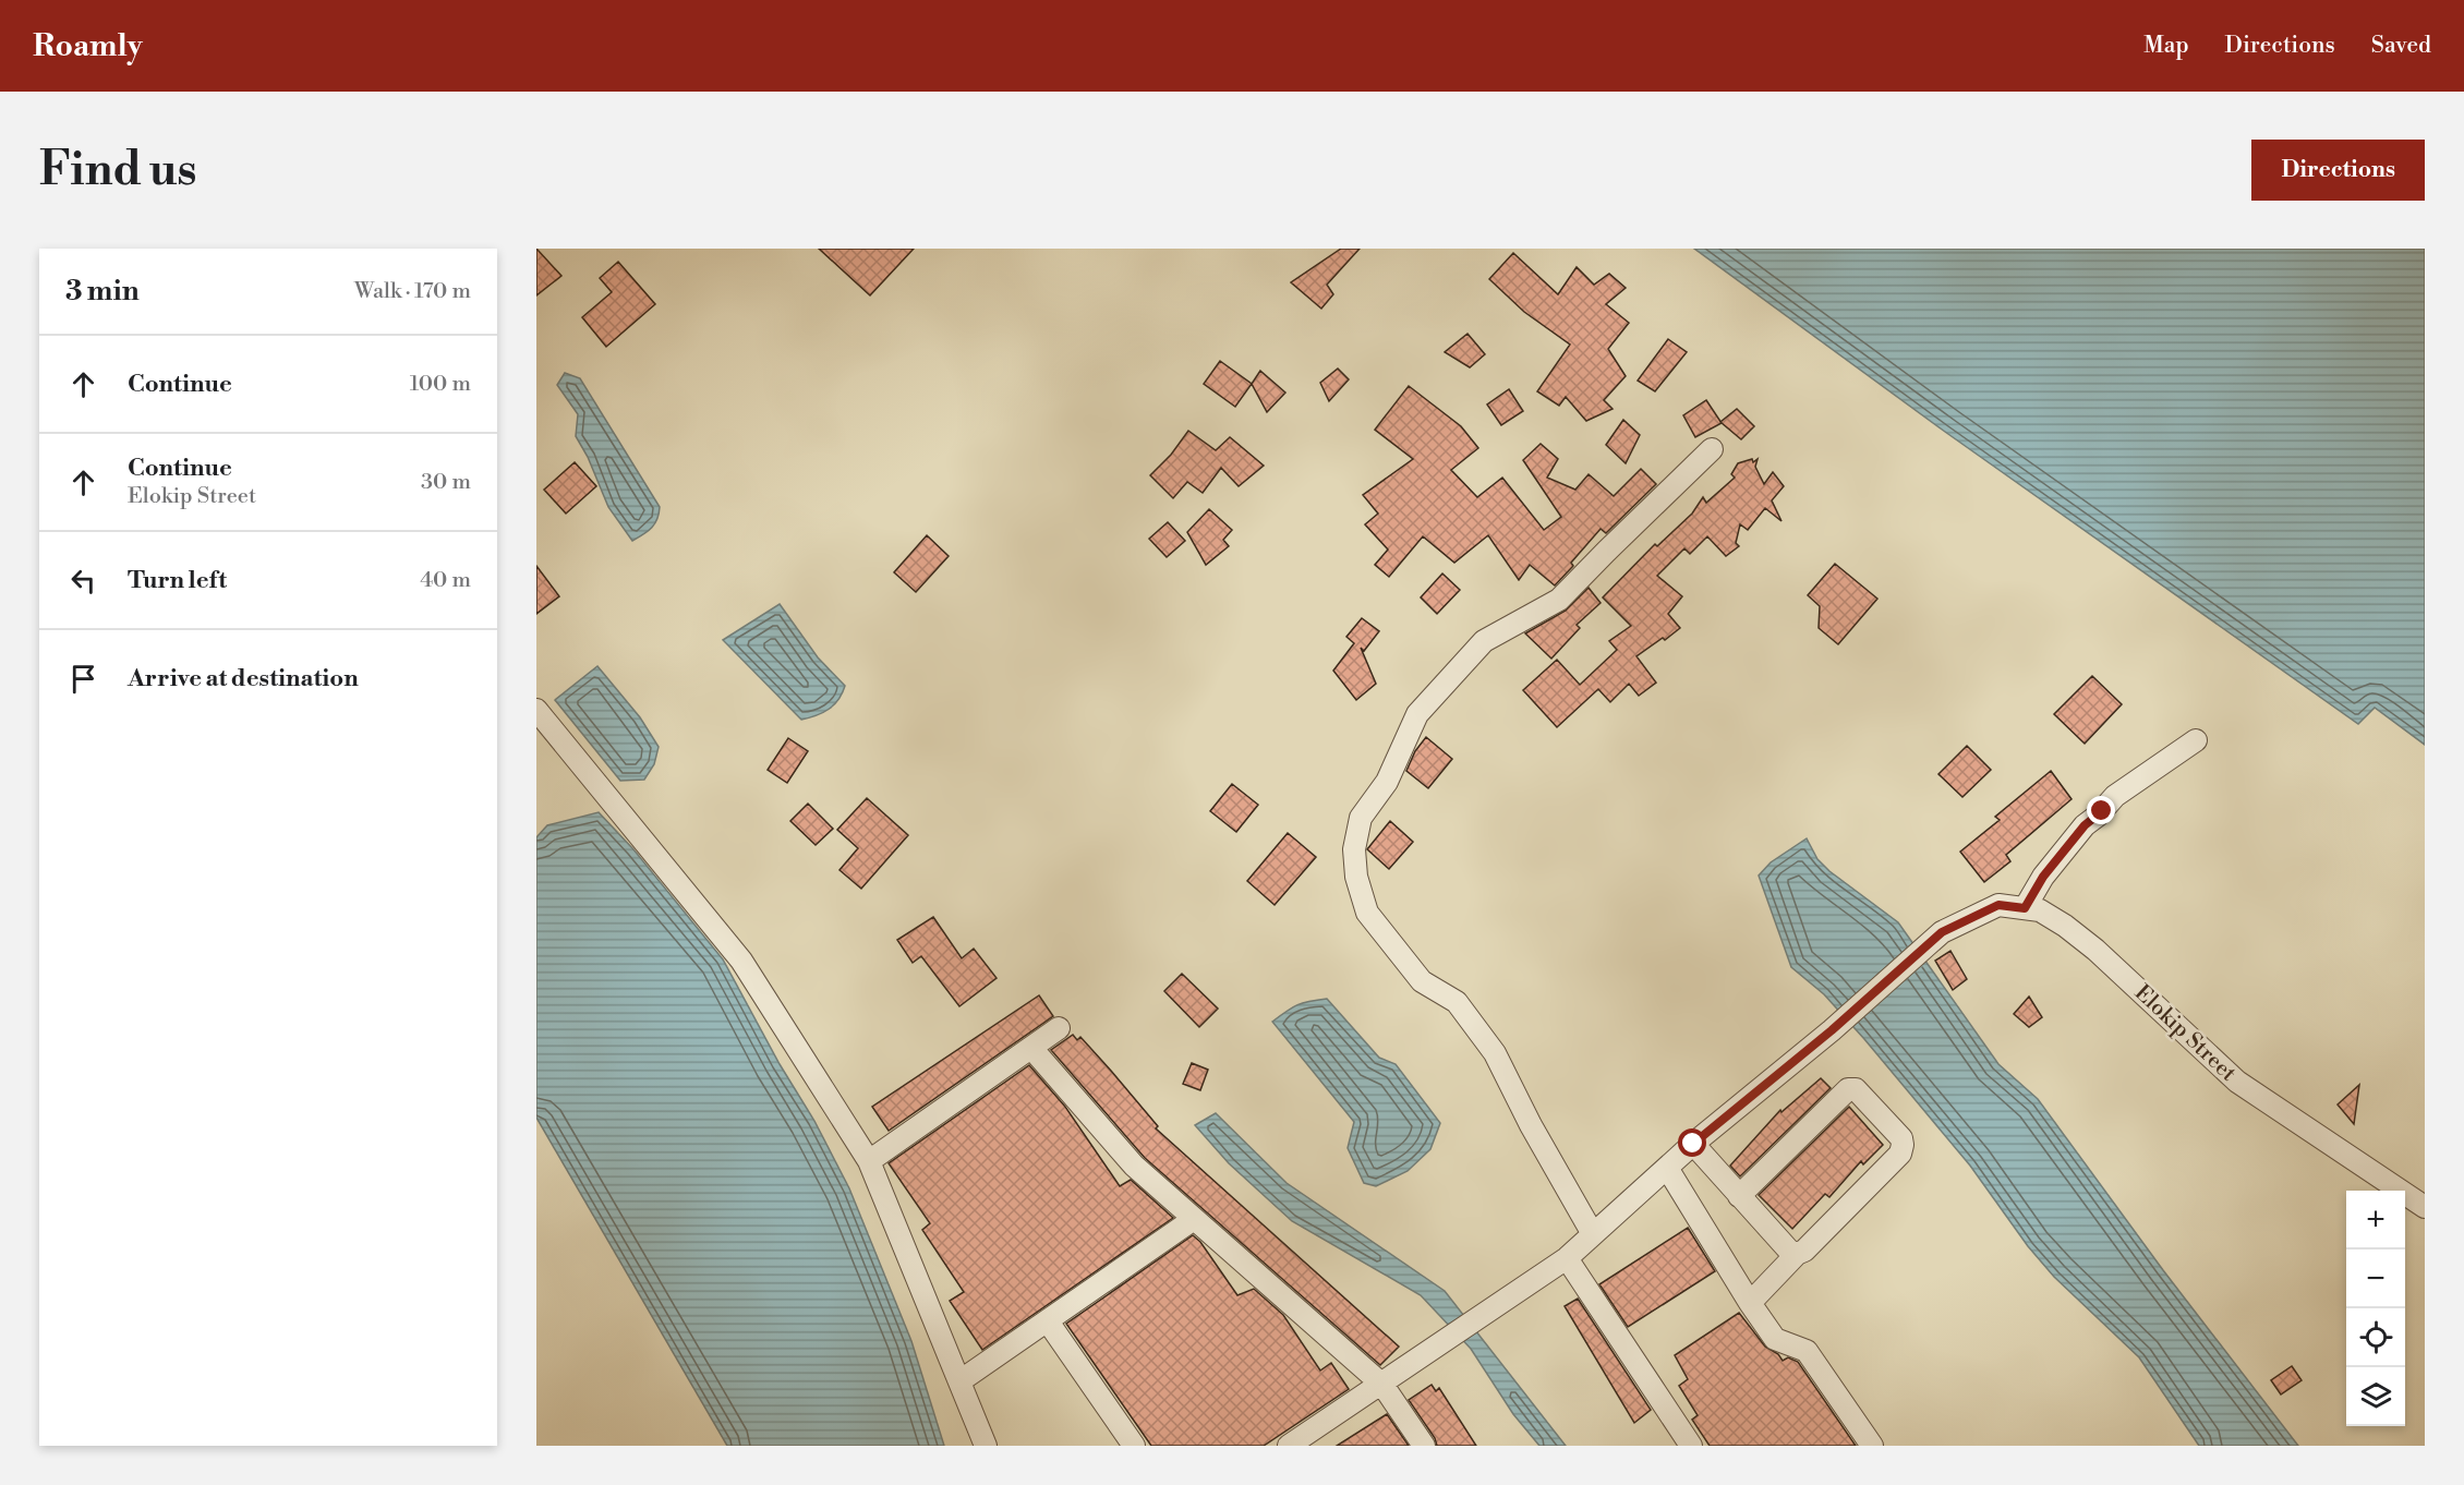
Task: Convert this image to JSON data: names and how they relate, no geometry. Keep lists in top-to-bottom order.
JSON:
{
  "streets": {
    "street": ["Elokip Street"]
  },
  "page": {
    "header": "Roamly",
    "nav": ["Map", "Directions", "Saved"],
    "buttons": "Directions",
    "title": "Find us",
    "heading": ["3 min", "Walk · 170 m"],
    "list": [
      ["Continue", "100 m"],
      ["Continue", "Elokip Street", "30 m"],
      ["Turn left", "40 m"],
      "Arrive at destination"
    ],
    "map_buttons": ["+", "−"]
  }
}
